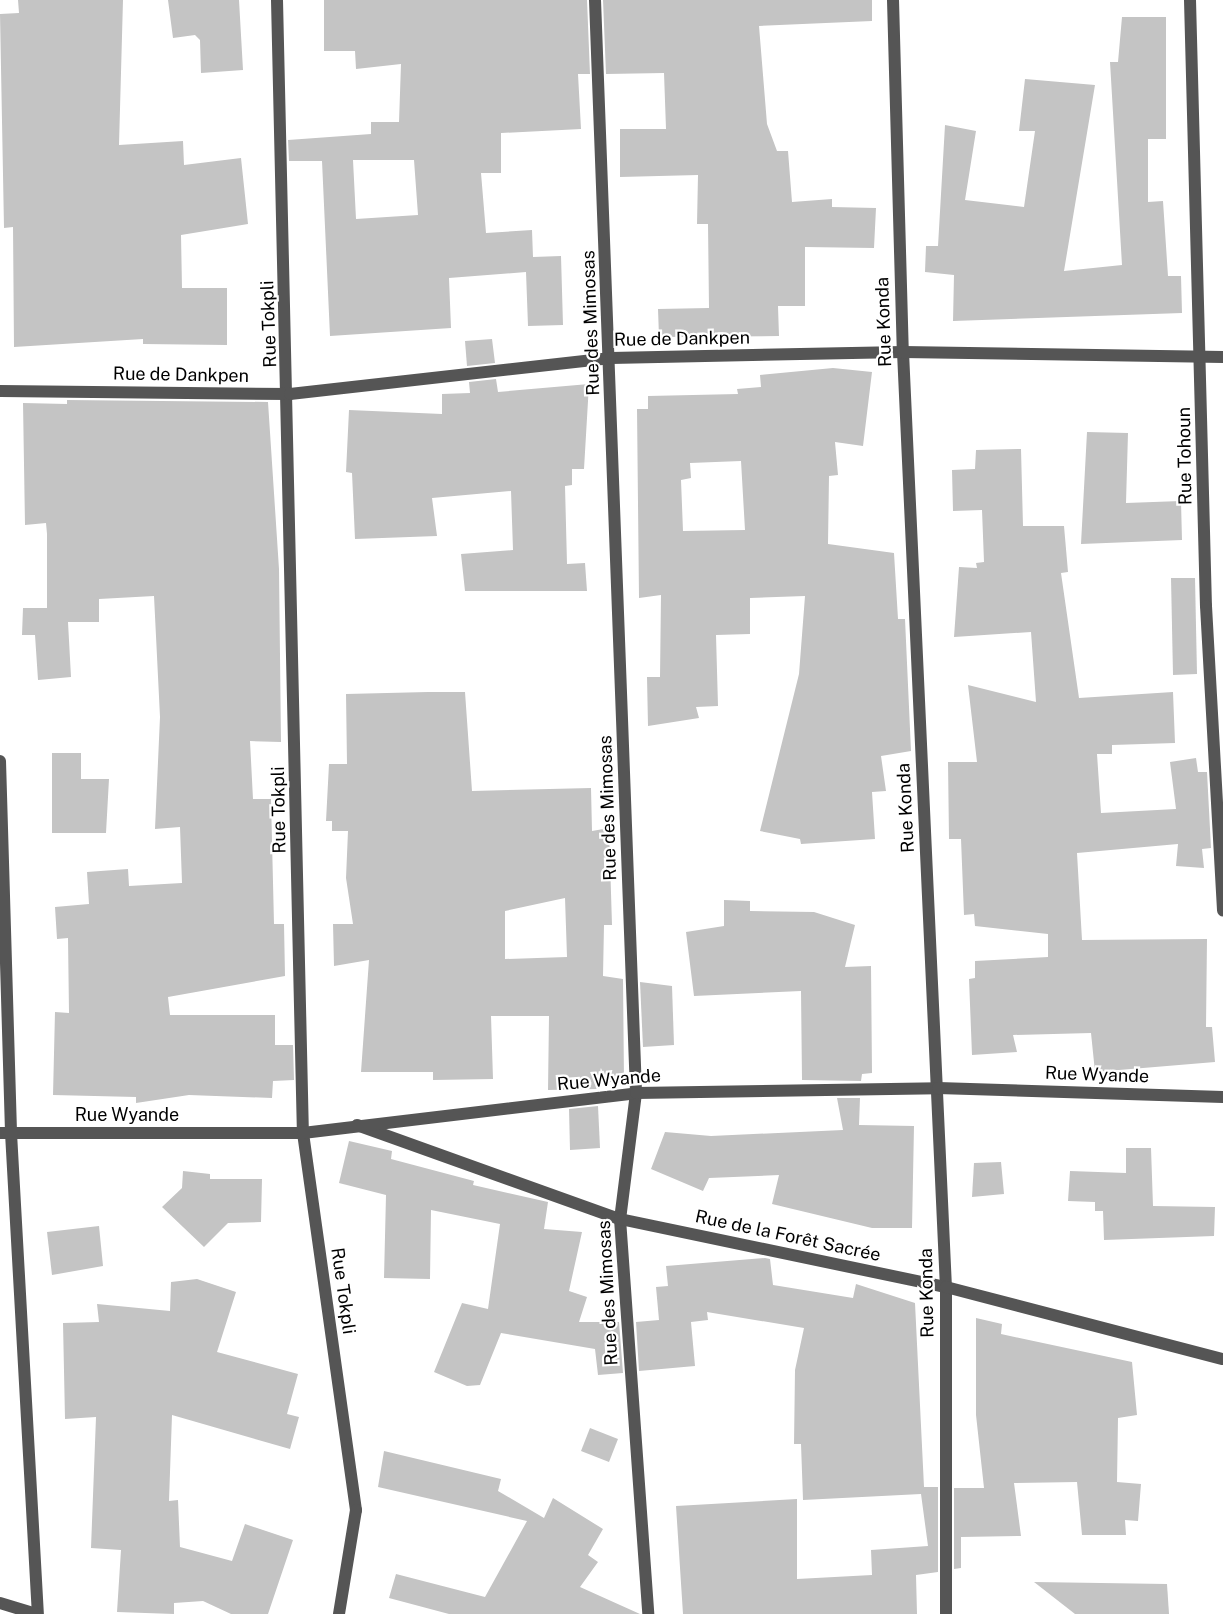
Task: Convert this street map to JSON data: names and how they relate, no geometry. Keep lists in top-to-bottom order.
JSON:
{
  "streets": {
    "street": [
      "Rue Konda",
      "Rue des Mimosas",
      "Rue Tokpli",
      "Rue de Dankpen",
      "Rue Tohoun",
      "Rue Wyande",
      "Rue de la Forêt Sacrée"
    ]
  },
  "crossings": [
    ["Rue Konda", "Rue de Dankpen"],
    ["Rue Konda", "Rue Wyande"],
    ["Rue Konda", "Rue de la Forêt Sacrée"],
    ["Rue des Mimosas", "Rue de Dankpen"],
    ["Rue des Mimosas", "Rue Wyande"],
    ["Rue des Mimosas", "Rue de la Forêt Sacrée"],
    ["Rue Tokpli", "Rue de Dankpen"],
    ["Rue Tokpli", "Rue Wyande"],
    ["Rue de Dankpen", "Rue Tohoun"],
    ["Rue Wyande", "Rue de la Forêt Sacrée"]
  ]
}
